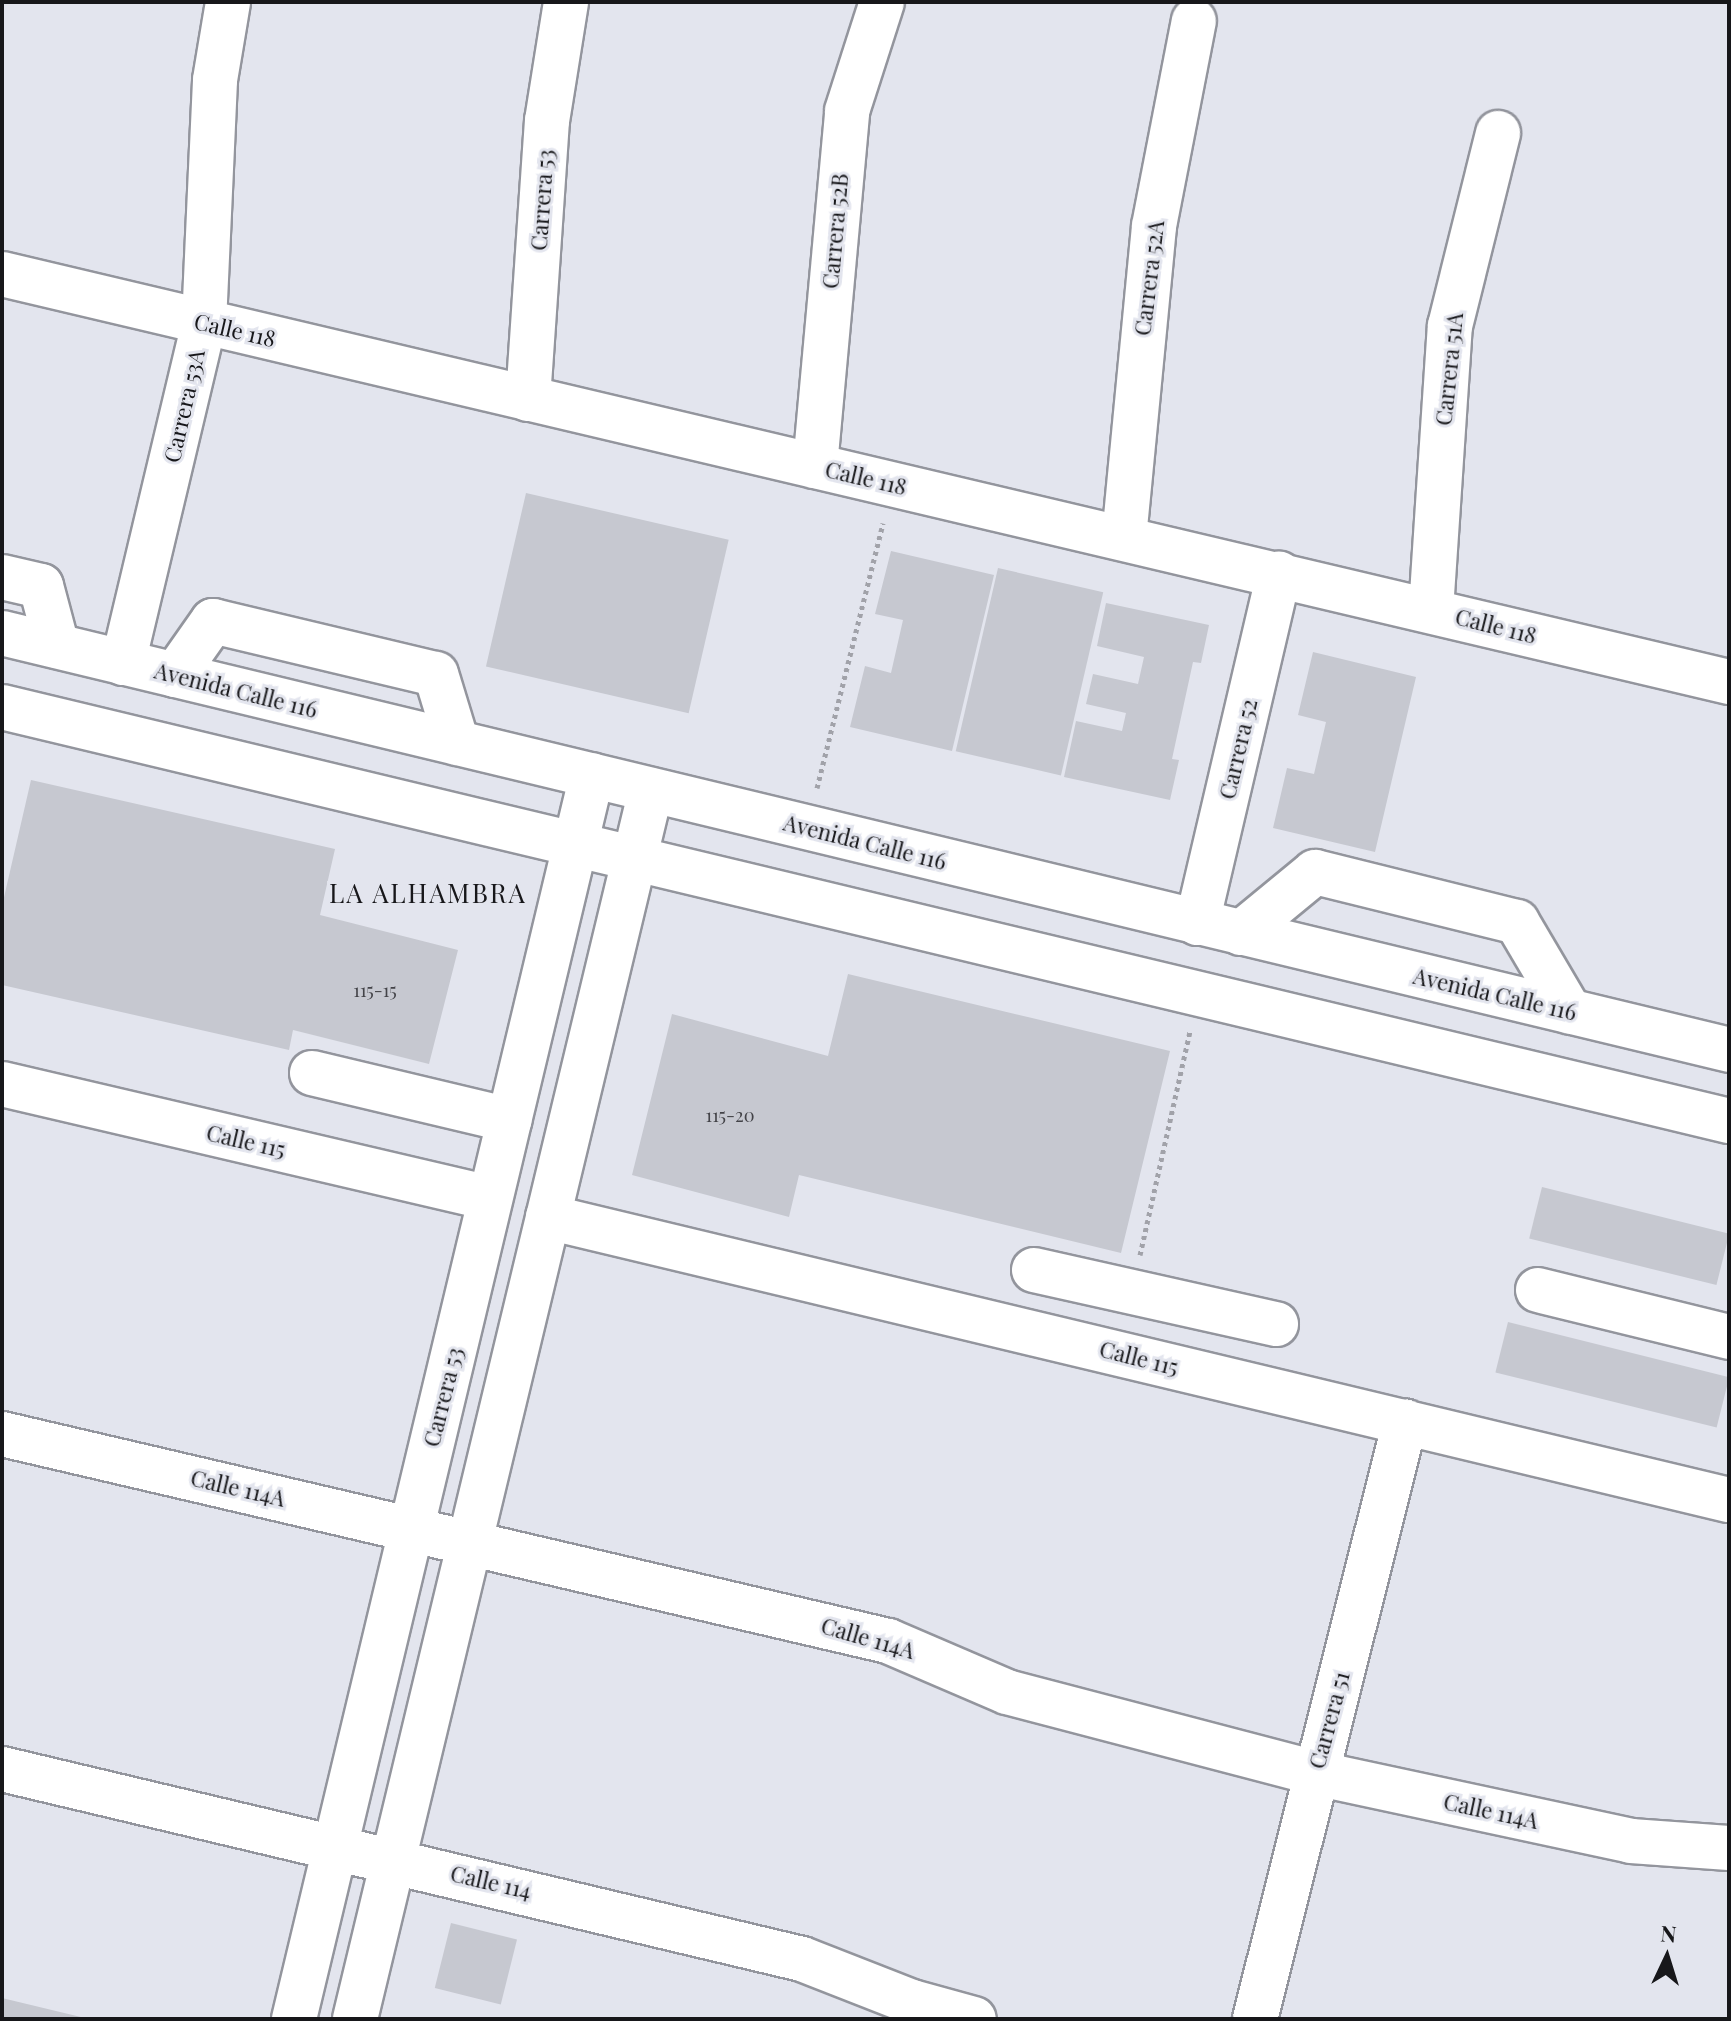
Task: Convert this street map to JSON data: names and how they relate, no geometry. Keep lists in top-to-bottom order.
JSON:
{
  "streets": {
    "street": [
      "Carrera 53",
      "Carrera 52B",
      "Carrera 52A",
      "Calle 118",
      "Carrera 51A",
      "Carrera 53A",
      "Avenida Calle 116",
      "Carrera 52",
      "Calle 115",
      "Calle 114A",
      "Carrera 51",
      "Calle 114"
    ]
  },
  "crossings": [
    ["Carrera 53", "Calle 118"],
    ["Carrera 53", "Avenida Calle 116"],
    ["Carrera 53", "Calle 115"],
    ["Carrera 53", "Calle 114A"],
    ["Carrera 53", "Calle 114"],
    ["Carrera 52B", "Calle 118"],
    ["Carrera 52A", "Calle 118"],
    ["Calle 118", "Carrera 51A"],
    ["Calle 118", "Carrera 53A"],
    ["Calle 118", "Carrera 52"],
    ["Carrera 53A", "Avenida Calle 116"],
    ["Avenida Calle 116", "Carrera 52"],
    ["Calle 115", "Carrera 51"],
    ["Calle 114A", "Carrera 51"]
  ],
  "districts": ["LA ALHAMBRA"],
  "house_numbers": ["115-15", "115-20"],
  "north": "top"
}
